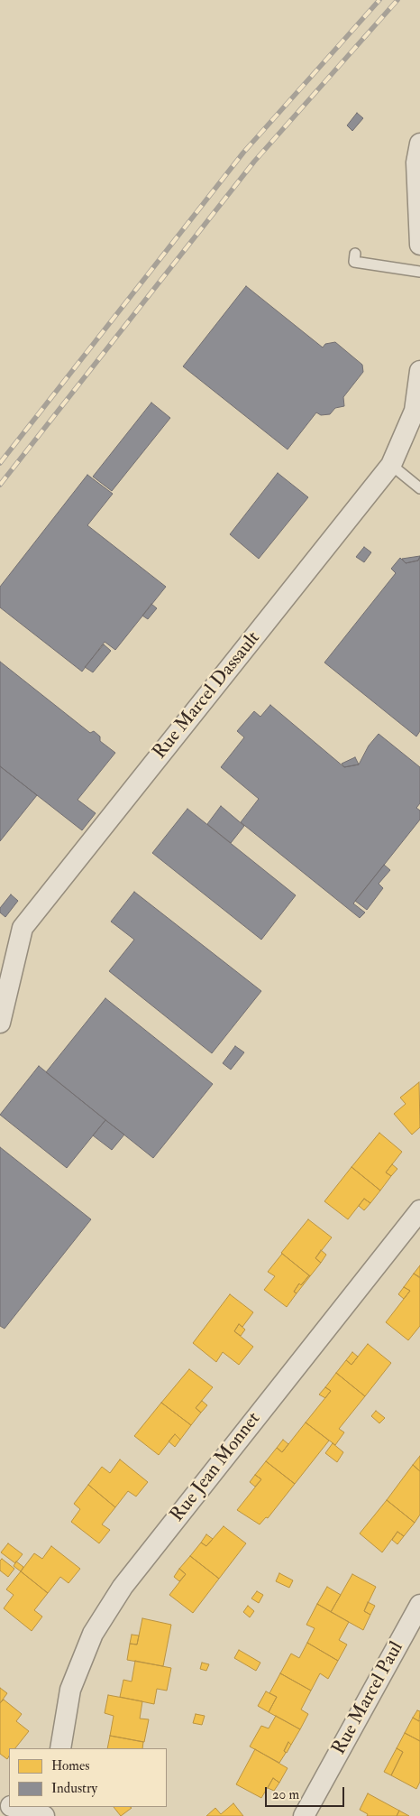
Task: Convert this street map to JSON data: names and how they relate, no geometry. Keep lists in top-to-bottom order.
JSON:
{
  "streets": {
    "street": ["Rue Marcel Dassault", "Rue Jean Monnet", "Rue Marcel Paul"]
  },
  "legend": ["Homes", "Industry"],
  "scale_bar": "20 m"
}
